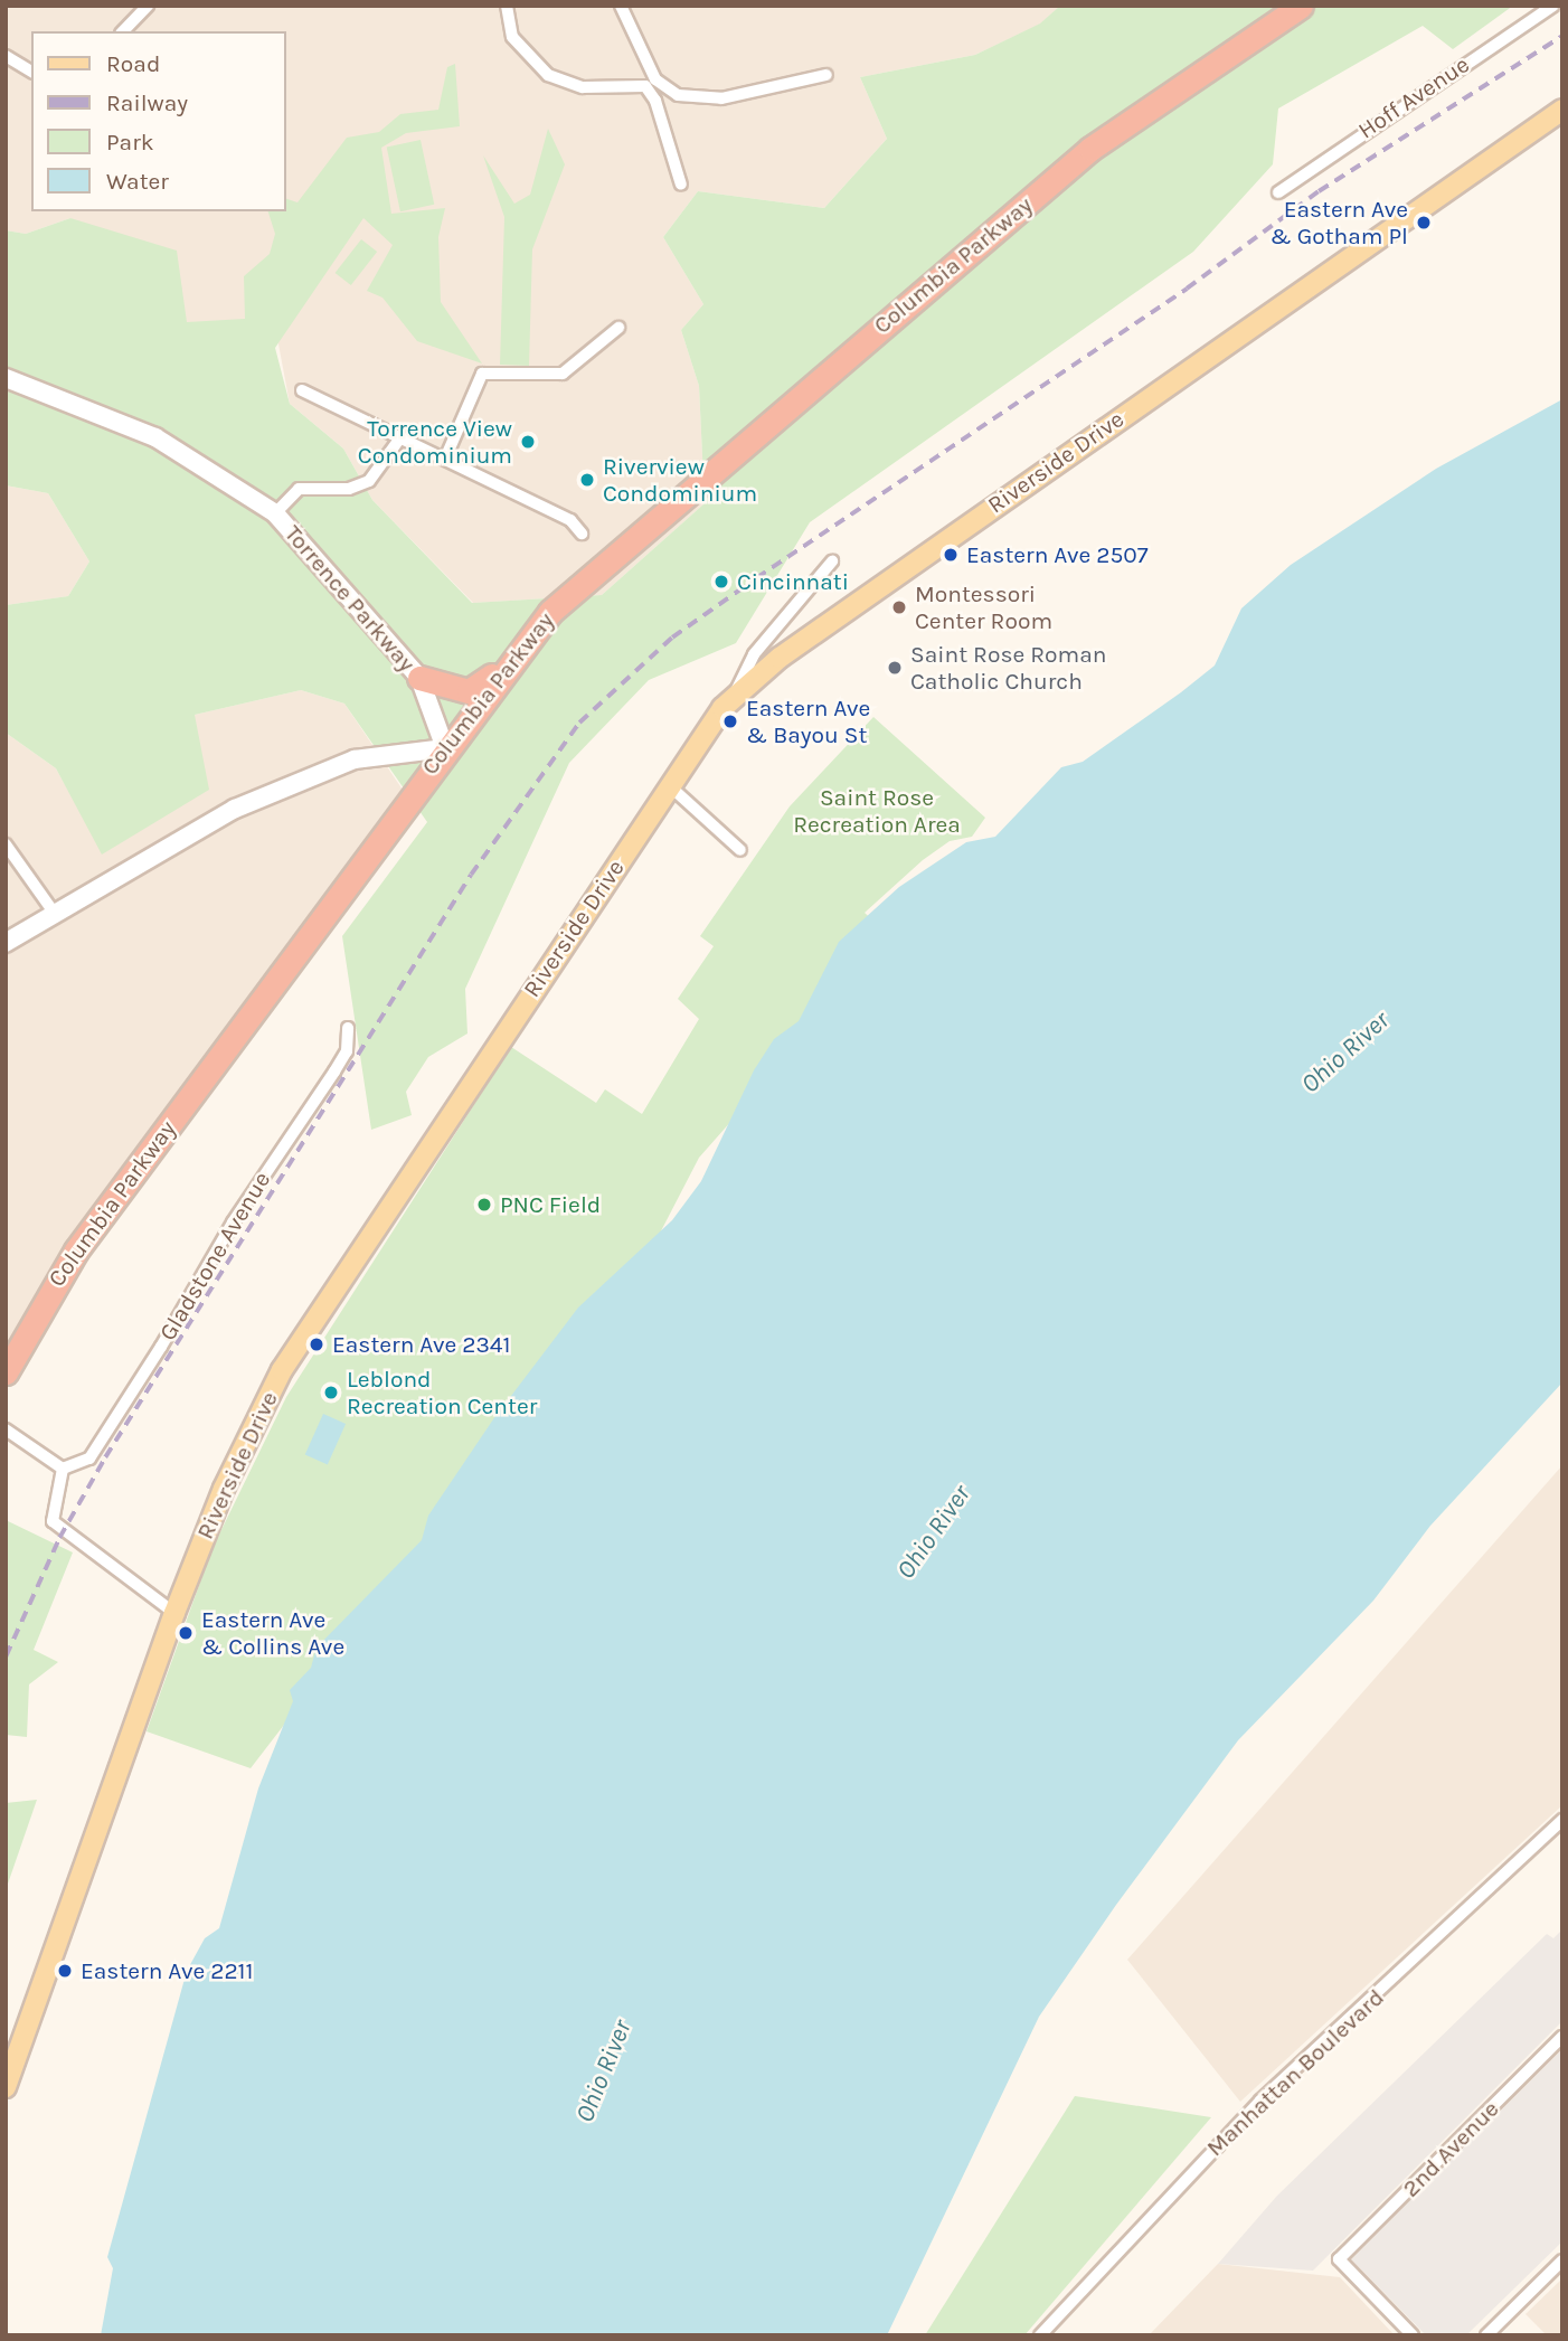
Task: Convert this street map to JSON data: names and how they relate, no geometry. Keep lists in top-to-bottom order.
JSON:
{
  "streets": {
    "highway": ["Columbia Parkway"],
    "main road": ["Riverside Drive"],
    "street": [
      "Hoff Avenue",
      "Torrence Parkway",
      "Gladstone Avenue",
      "Manhattan Boulevard",
      "2nd Avenue"
    ]
  },
  "crossings": [
    ["Columbia Parkway", "Torrence Parkway"]
  ],
  "water": ["Ohio River"],
  "parks": ["Saint Rose Recreation Area"],
  "places": [
    "Eastern Ave & Gotham Pl",
    "Torrence View Condominium",
    "Riverview Condominium",
    "Eastern Ave 2507",
    "Cincinnati",
    "Montessori Center Room",
    "Saint Rose Roman Catholic Church",
    "Eastern Ave & Bayou St",
    "PNC Field",
    "Eastern Ave 2341",
    "Leblond Recreation Center",
    "Eastern Ave & Collins Ave",
    "Eastern Ave 2211"
  ],
  "legend": [
    "Road",
    "Railway",
    "Park",
    "Water"
  ]
}
